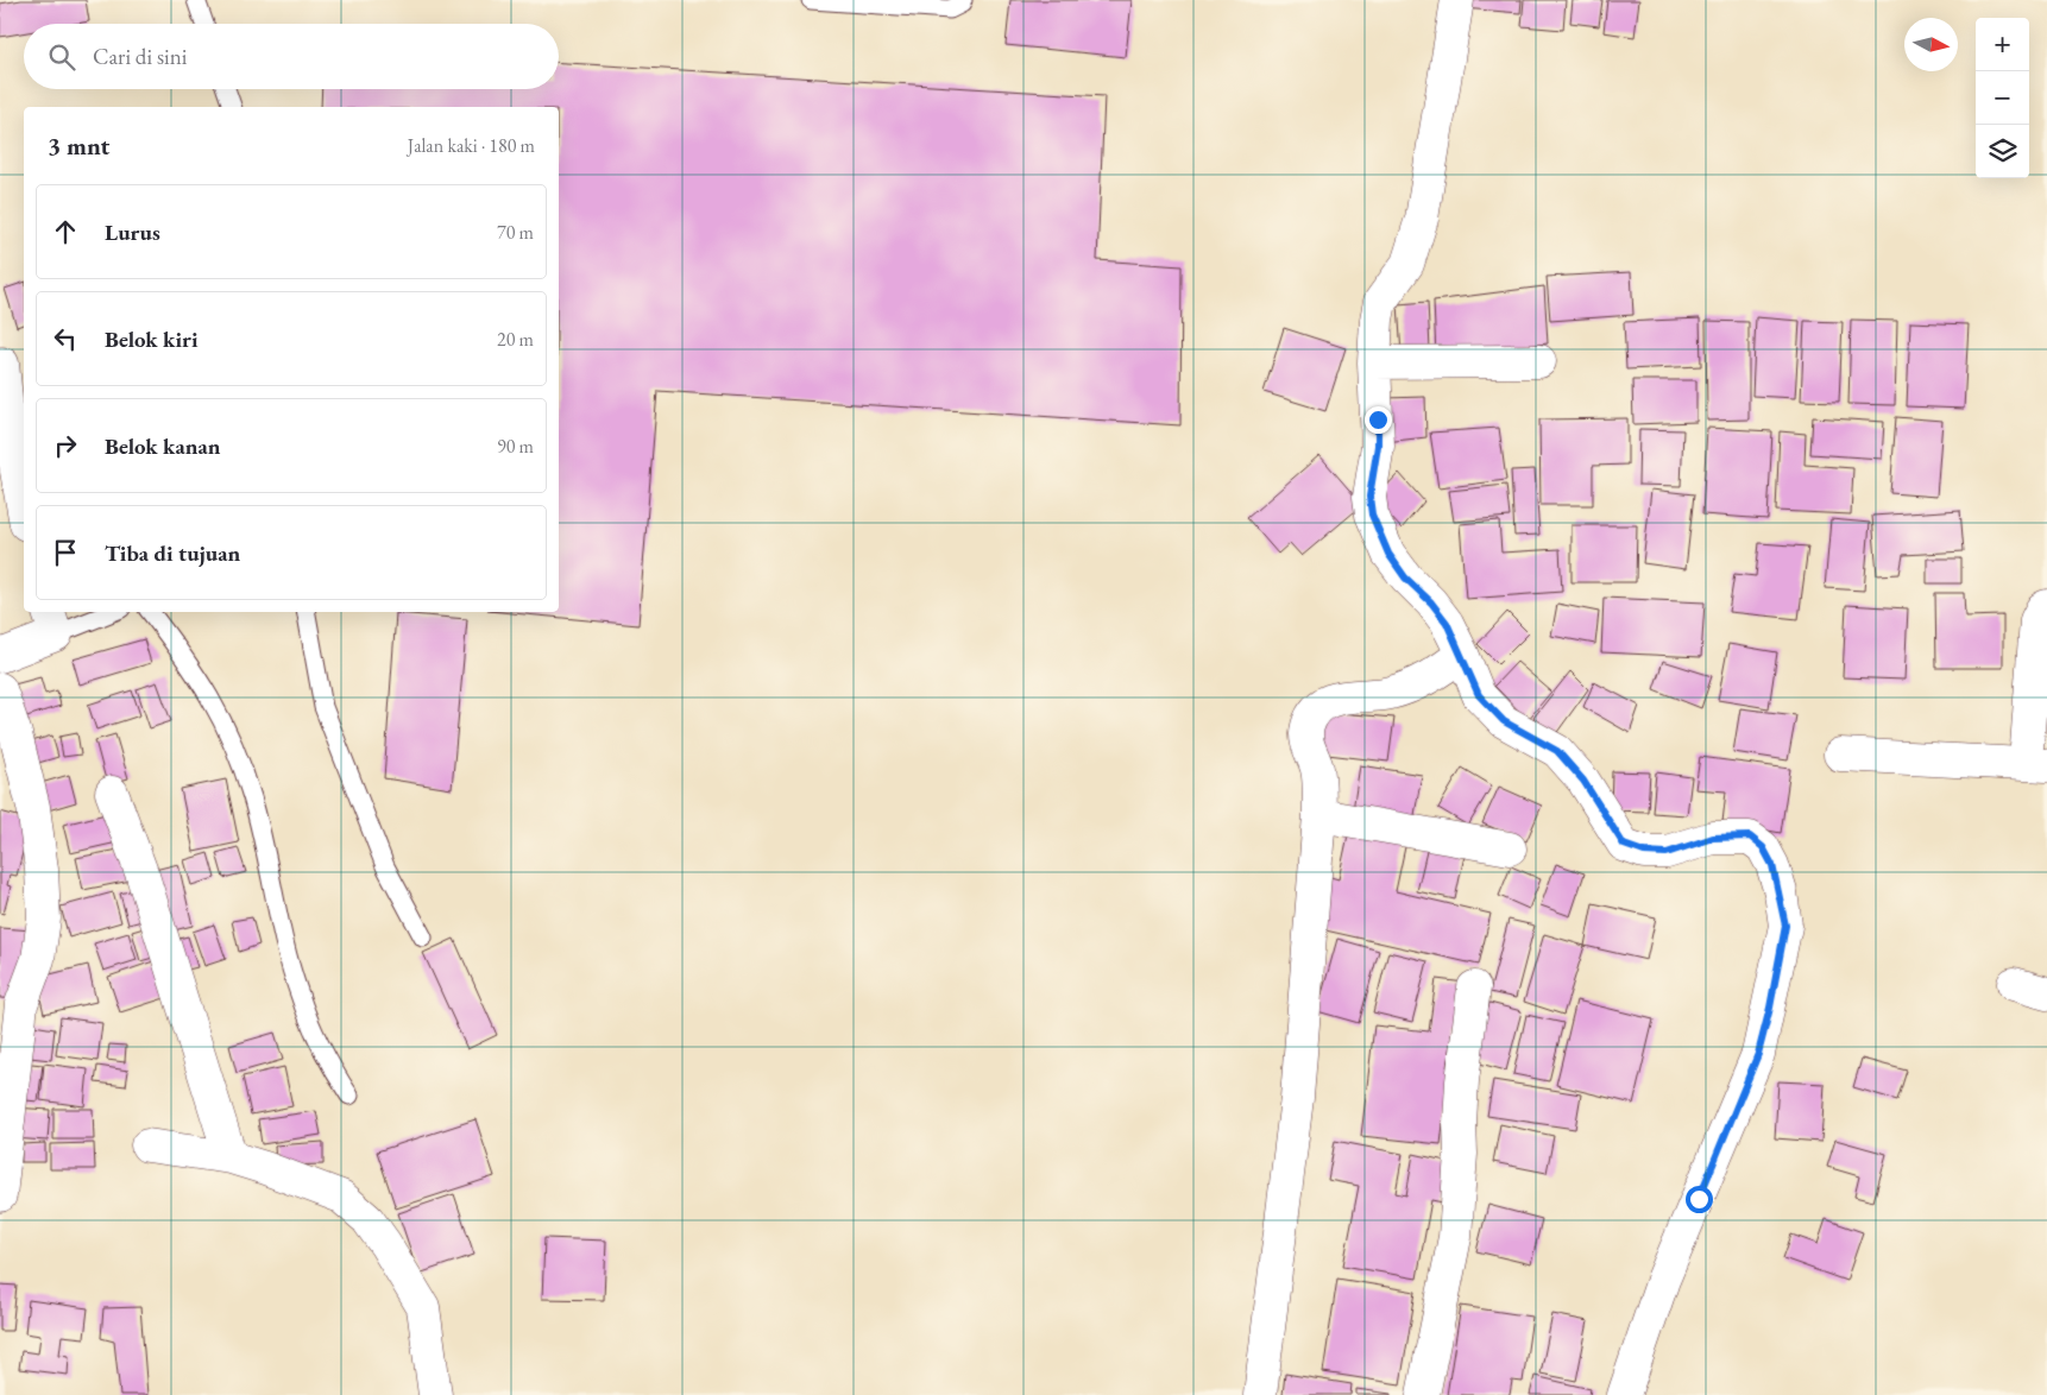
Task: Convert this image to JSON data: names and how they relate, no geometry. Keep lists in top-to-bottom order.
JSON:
{
  "north": "right",
  "page": {
    "map_buttons": ["+", "−"],
    "search": "Cari di sini",
    "heading": ["3 mnt", "Jalan kaki · 180 m"],
    "list": [
      ["Lurus", "70 m"],
      ["Belok kiri", "20 m"],
      ["Belok kanan", "90 m"],
      "Tiba di tujuan"
    ]
  }
}
